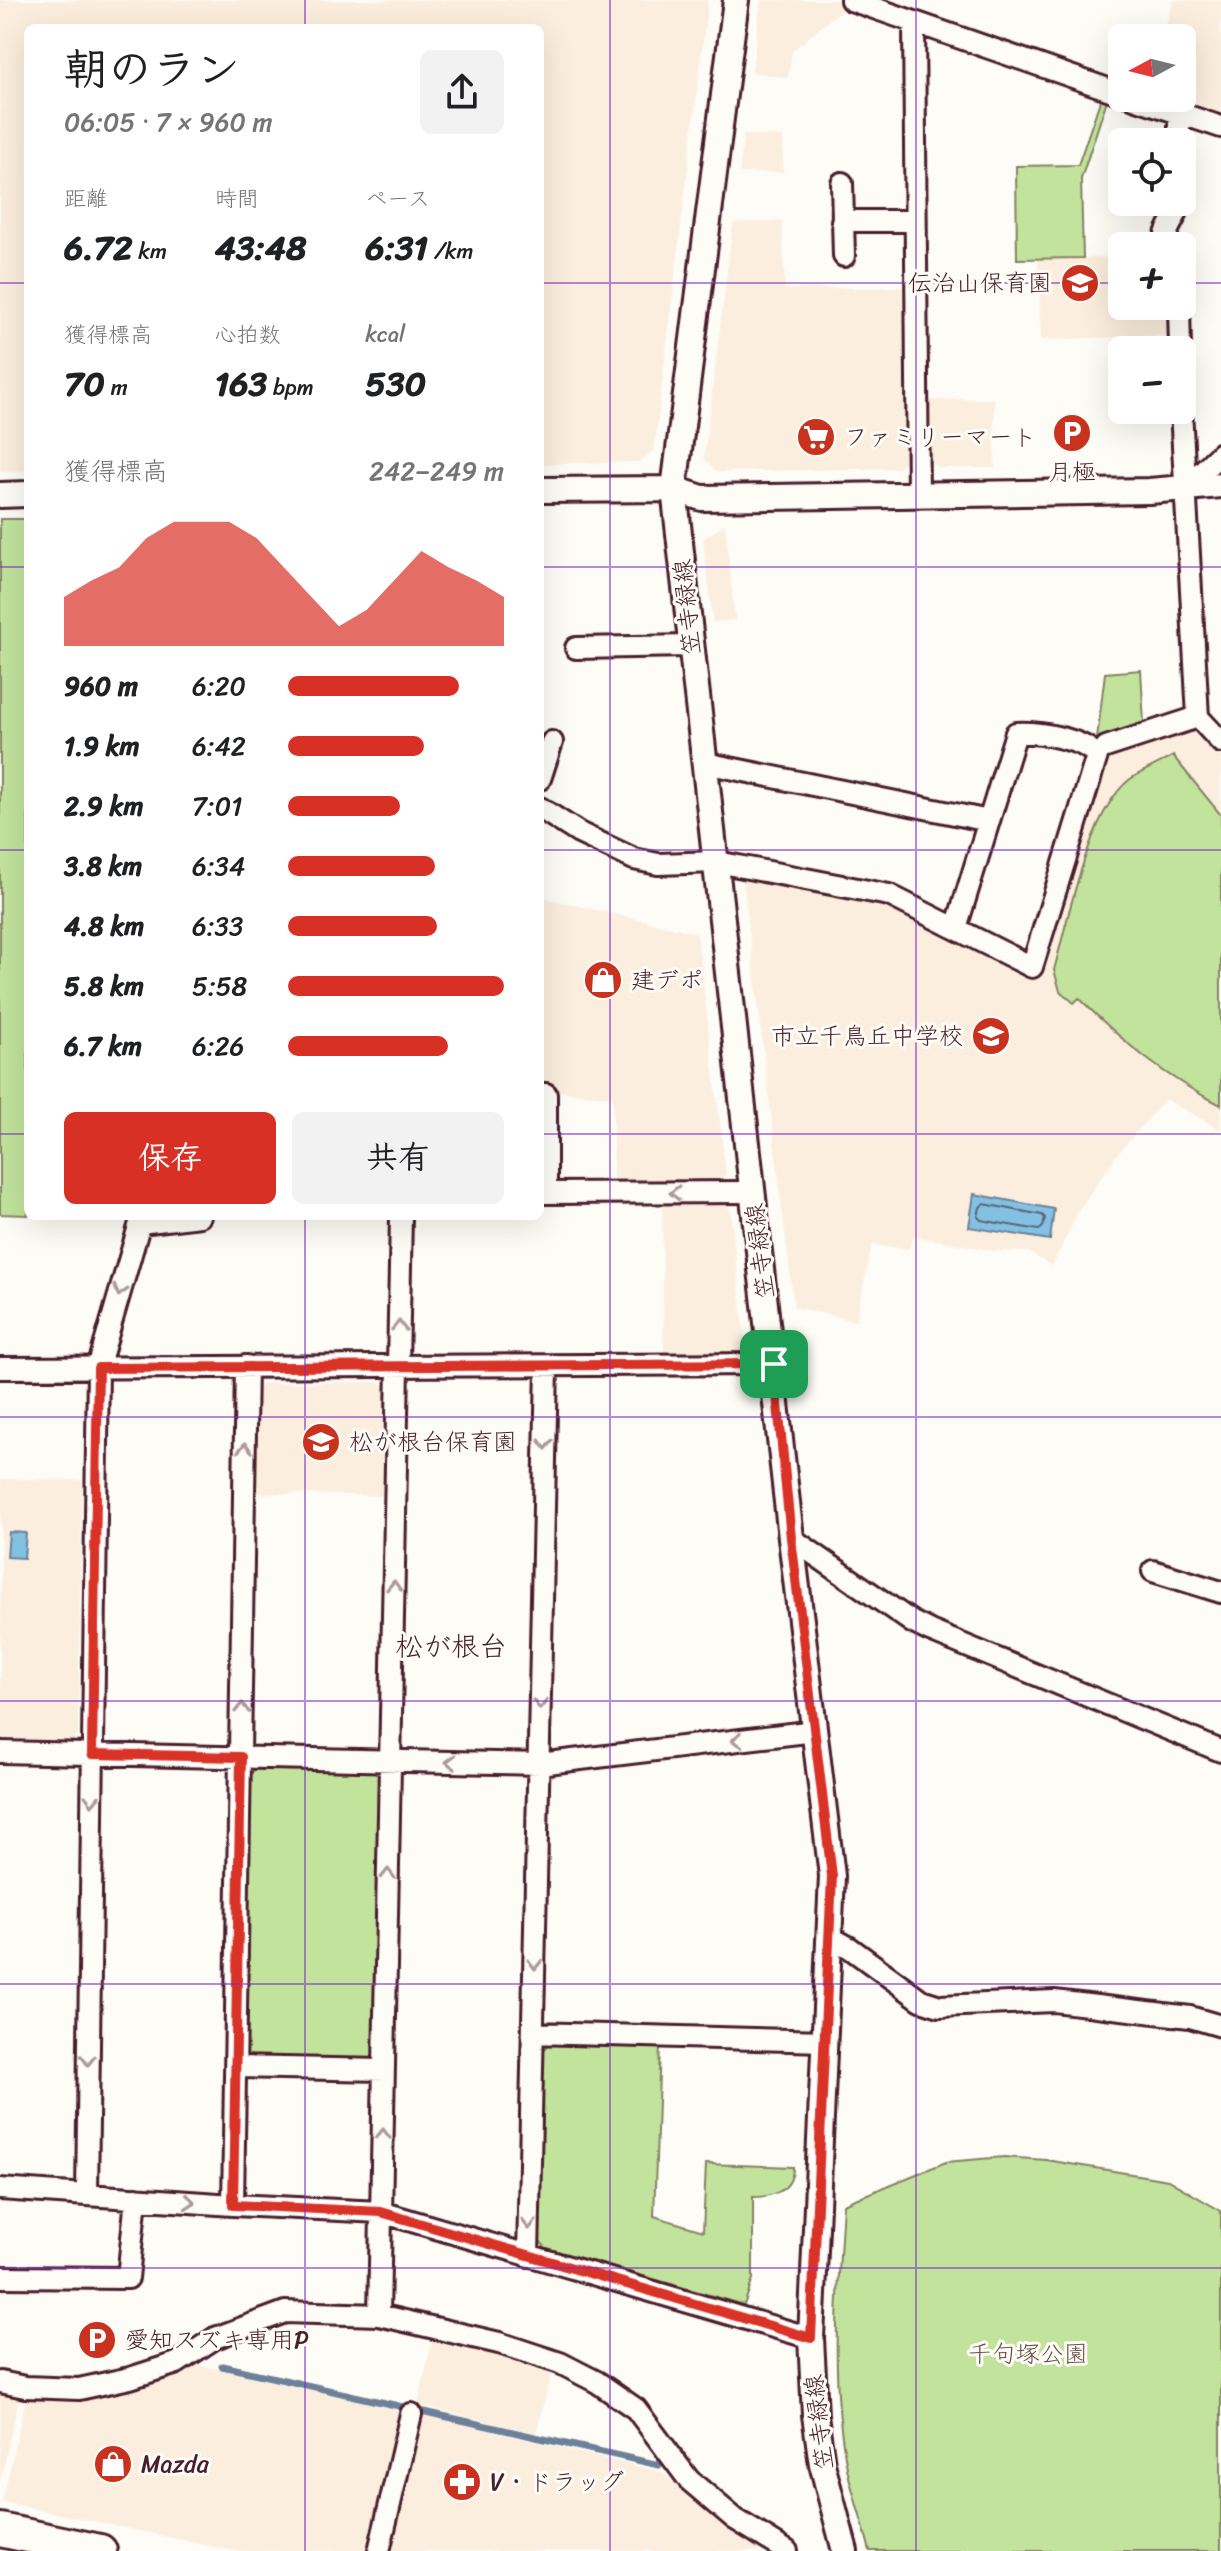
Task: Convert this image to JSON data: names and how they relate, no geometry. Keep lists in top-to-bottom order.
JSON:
{
  "streets": {
    "street": ["笠寺緑線"]
  },
  "districts": ["松が根台"],
  "parks": ["千句塚公園"],
  "places": {
    "school or university": ["伝治山保育園", "市立千鳥丘中学校", "松が根台保育園"],
    "parking": ["月極", "愛知スズキ専用P"],
    "supermarket": ["ファミリーマート"],
    "shop": ["建デポ", "Mazda"],
    "pharmacy": ["V・ドラッグ"]
  },
  "north": "left",
  "page": {
    "map_buttons": ["+", "−"],
    "heading": ["朝のラン", "06:05 · 7 × 960 m"],
    "stats": [
      ["距離", "6.72 km"],
      ["時間", "43:48"],
      ["ペース", "6:31 /km"],
      ["獲得標高", "70 m"],
      ["心拍数", "163 bpm"],
      ["kcal", "530"]
    ],
    "chart": ["獲得標高", "242–249 m"],
    "list": [
      {
        "name": "960 m",
        "note": "6:20"
      },
      {
        "name": "1.9 km",
        "note": "6:42"
      },
      {
        "name": "2.9 km",
        "note": "7:01"
      },
      {
        "name": "3.8 km",
        "note": "6:34"
      },
      {
        "name": "4.8 km",
        "note": "6:33"
      },
      {
        "name": "5.8 km",
        "note": "5:58"
      },
      {
        "name": "6.7 km",
        "note": "6:26"
      }
    ],
    "buttons": ["保存", "共有"]
  }
}
